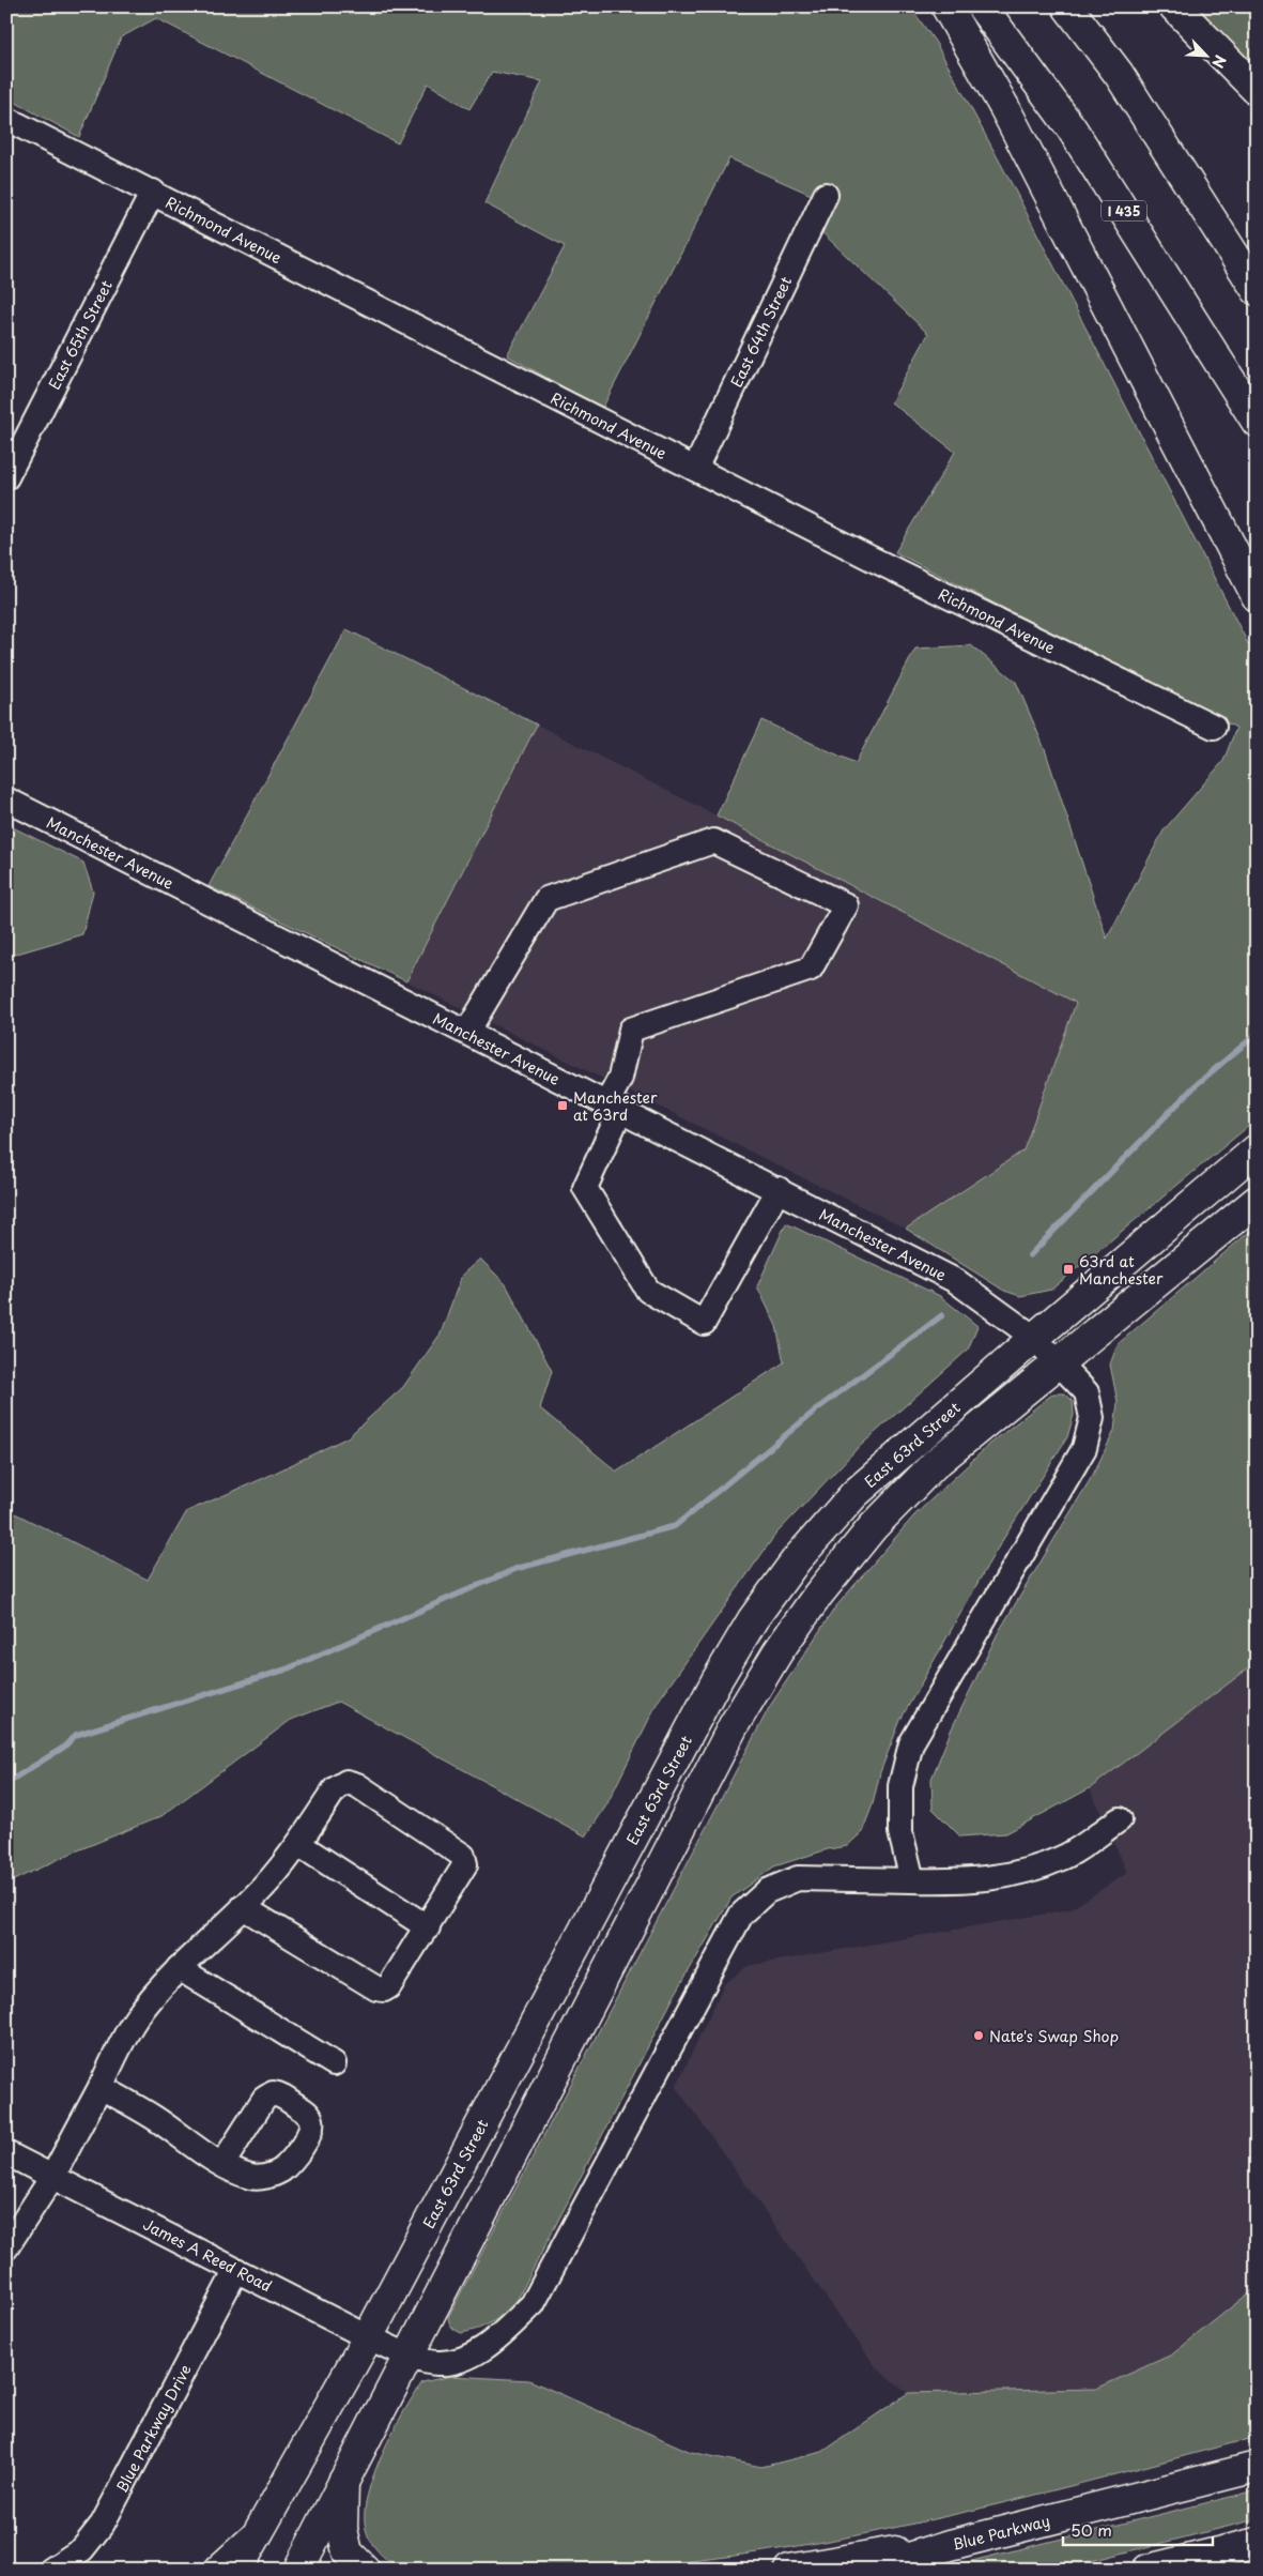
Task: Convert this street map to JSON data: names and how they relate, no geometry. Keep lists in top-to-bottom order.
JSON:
{
  "streets": {
    "main road": ["I 435", "East 63rd Street", "Blue Parkway"],
    "street": [
      "Richmond Avenue",
      "East 64th Street",
      "East 65th Street",
      "Manchester Avenue",
      "James A Reed Road",
      "Blue Parkway Drive"
    ]
  },
  "crossings": [
    ["Richmond Avenue", "East 64th Street"],
    ["Richmond Avenue", "East 65th Street"],
    ["Manchester Avenue", "East 63rd Street"],
    ["Manchester Avenue", "James A Reed Road"],
    ["East 63rd Street", "James A Reed Road"],
    ["James A Reed Road", "Blue Parkway Drive"]
  ],
  "places": {
    "transit": ["Manchester at 63rd", "63rd at Manchester"],
    "other": ["Nate's Swap Shop"]
  },
  "scale_bar": "50 m",
  "north": "bottom right"
}
